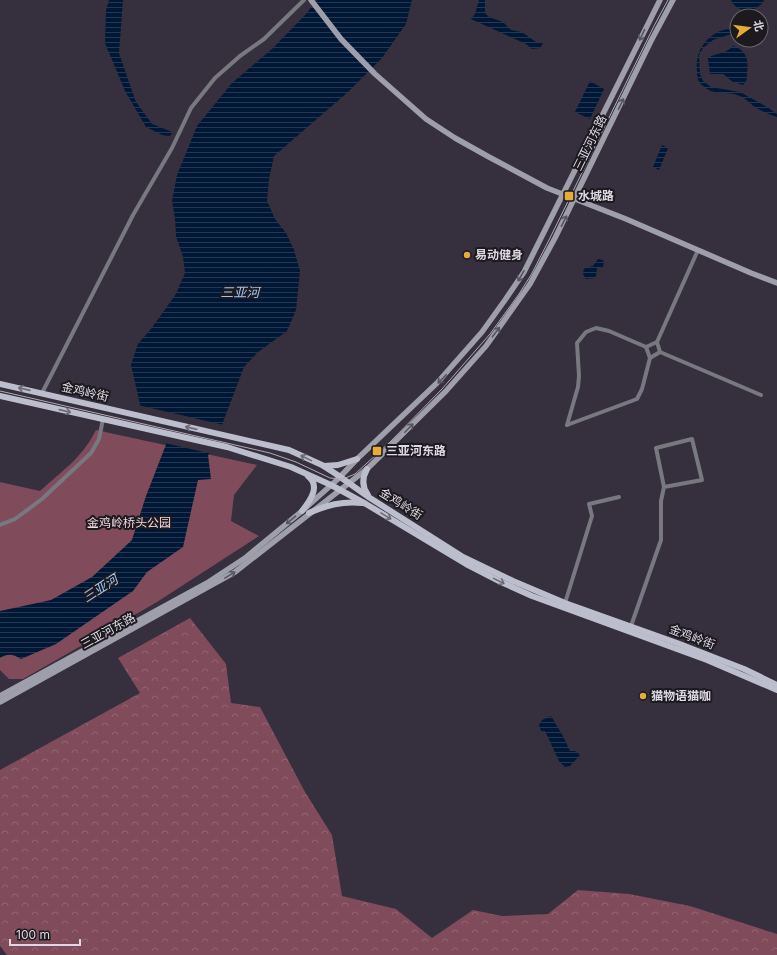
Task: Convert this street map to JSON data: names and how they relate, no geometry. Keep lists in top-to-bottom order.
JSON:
{
  "streets": {
    "main road": ["三亚河东路", "金鸡岭街"]
  },
  "crossings": [
    ["三亚河东路", "金鸡岭街"]
  ],
  "water": ["三亚河"],
  "parks": ["金鸡岭桥头公园"],
  "places": {
    "transit": ["水城路", "三亚河东路"],
    "other": ["易动健身", "猫物语猫咖"]
  },
  "scale_bar": "100 m",
  "north": "right"
}
